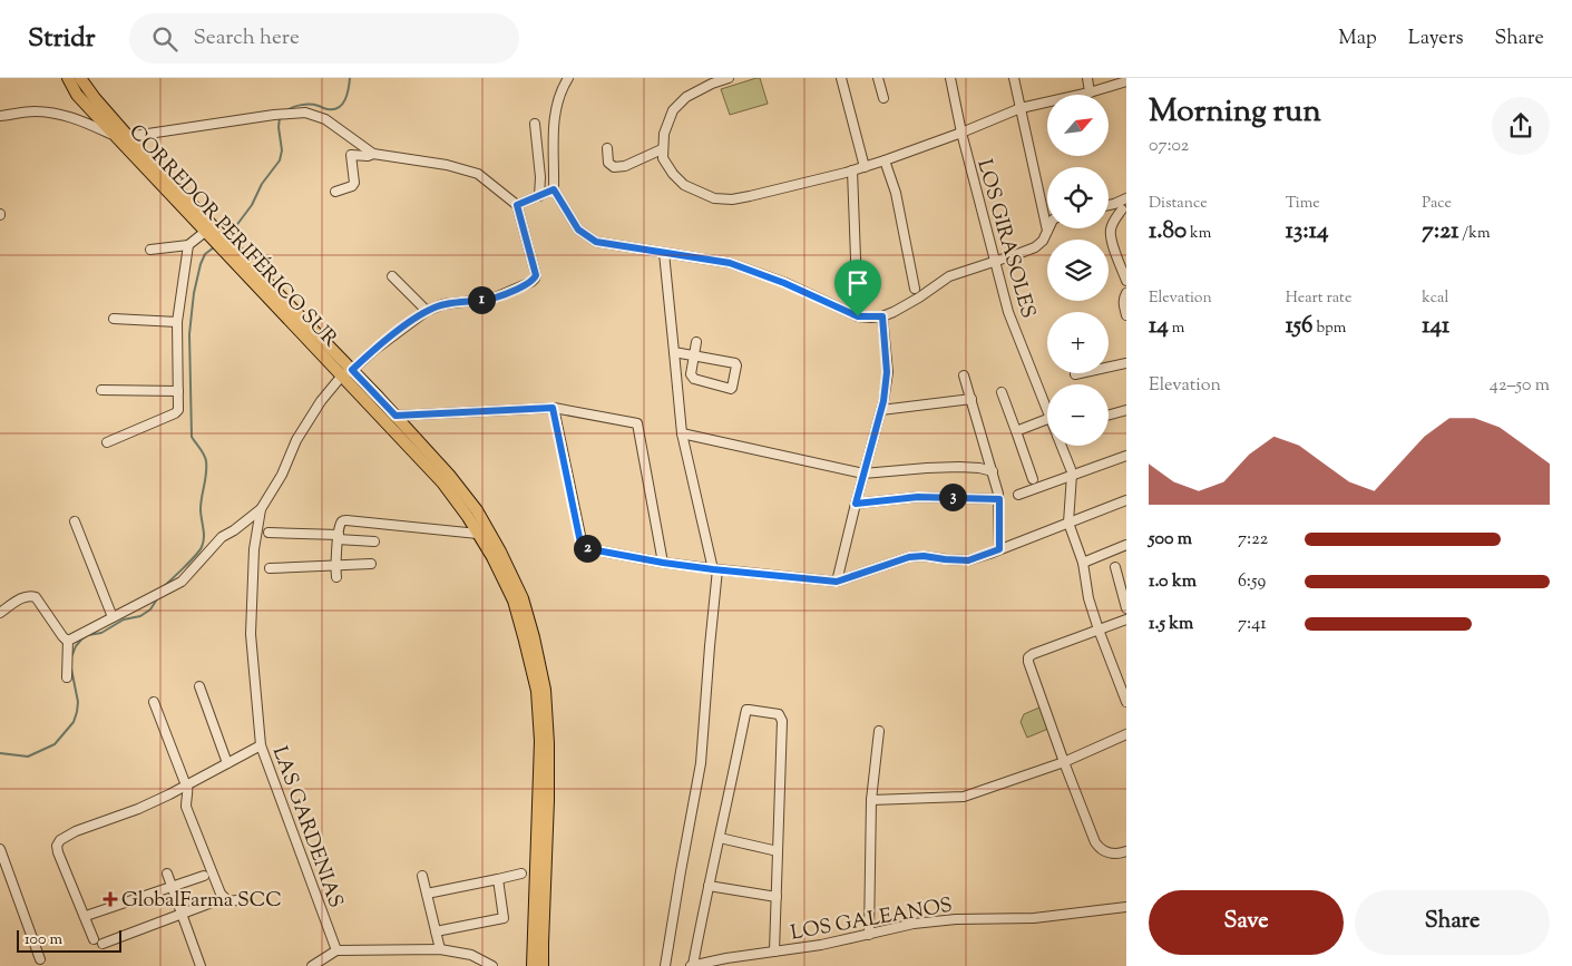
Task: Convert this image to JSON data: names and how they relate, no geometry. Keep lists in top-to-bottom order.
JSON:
{
  "streets": {
    "main road": ["CORREDOR PERIFÉRICO SUR"],
    "street": ["LOS GIRASOLES", "LAS GARDENIAS", "LOS GALEANOS"]
  },
  "crossings": [
    ["CORREDOR PERIFÉRICO SUR", "LAS GARDENIAS"]
  ],
  "places": {
    "health": ["GlobalFarma SCC"]
  },
  "scale_bar": "100 m",
  "north": "top right",
  "page": {
    "header": "Stridr",
    "search": "Search here",
    "nav": ["Map", "Layers", "Share"],
    "heading": ["Morning run", "07:02"],
    "map_buttons": ["+", "−"],
    "stats": [
      ["Distance", "1.80 km"],
      ["Time", "13:14"],
      ["Pace", "7:21 /km"],
      ["Elevation", "14 m"],
      ["Heart rate", "156 bpm"],
      ["kcal", "141"]
    ],
    "pins": ["1", "3", "2"],
    "chart": ["Elevation", "42–50 m"],
    "list": [
      {
        "name": "500 m",
        "note": "7:22"
      },
      {
        "name": "1.0 km",
        "note": "6:59"
      },
      {
        "name": "1.5 km",
        "note": "7:41"
      }
    ],
    "buttons": ["Save", "Share"],
    "scale": "100 m"
  }
}
